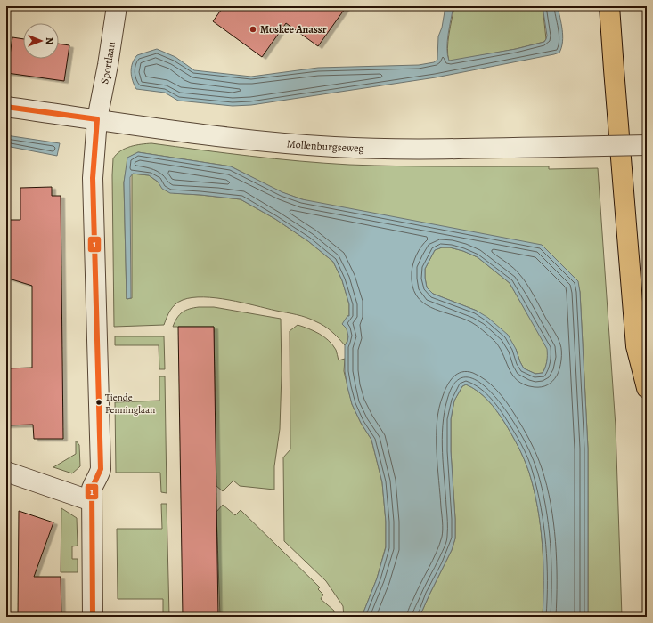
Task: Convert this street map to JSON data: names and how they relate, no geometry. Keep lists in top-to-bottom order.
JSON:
{
  "streets": {
    "street": ["Sportlaan", "Mollenburgseweg"]
  },
  "crossings": [
    ["Sportlaan", "Mollenburgseweg"]
  ],
  "places": ["Moskee Anassr", "Tiende Penninglaan"],
  "lines": ["transit line 1"],
  "north": "right"
}
